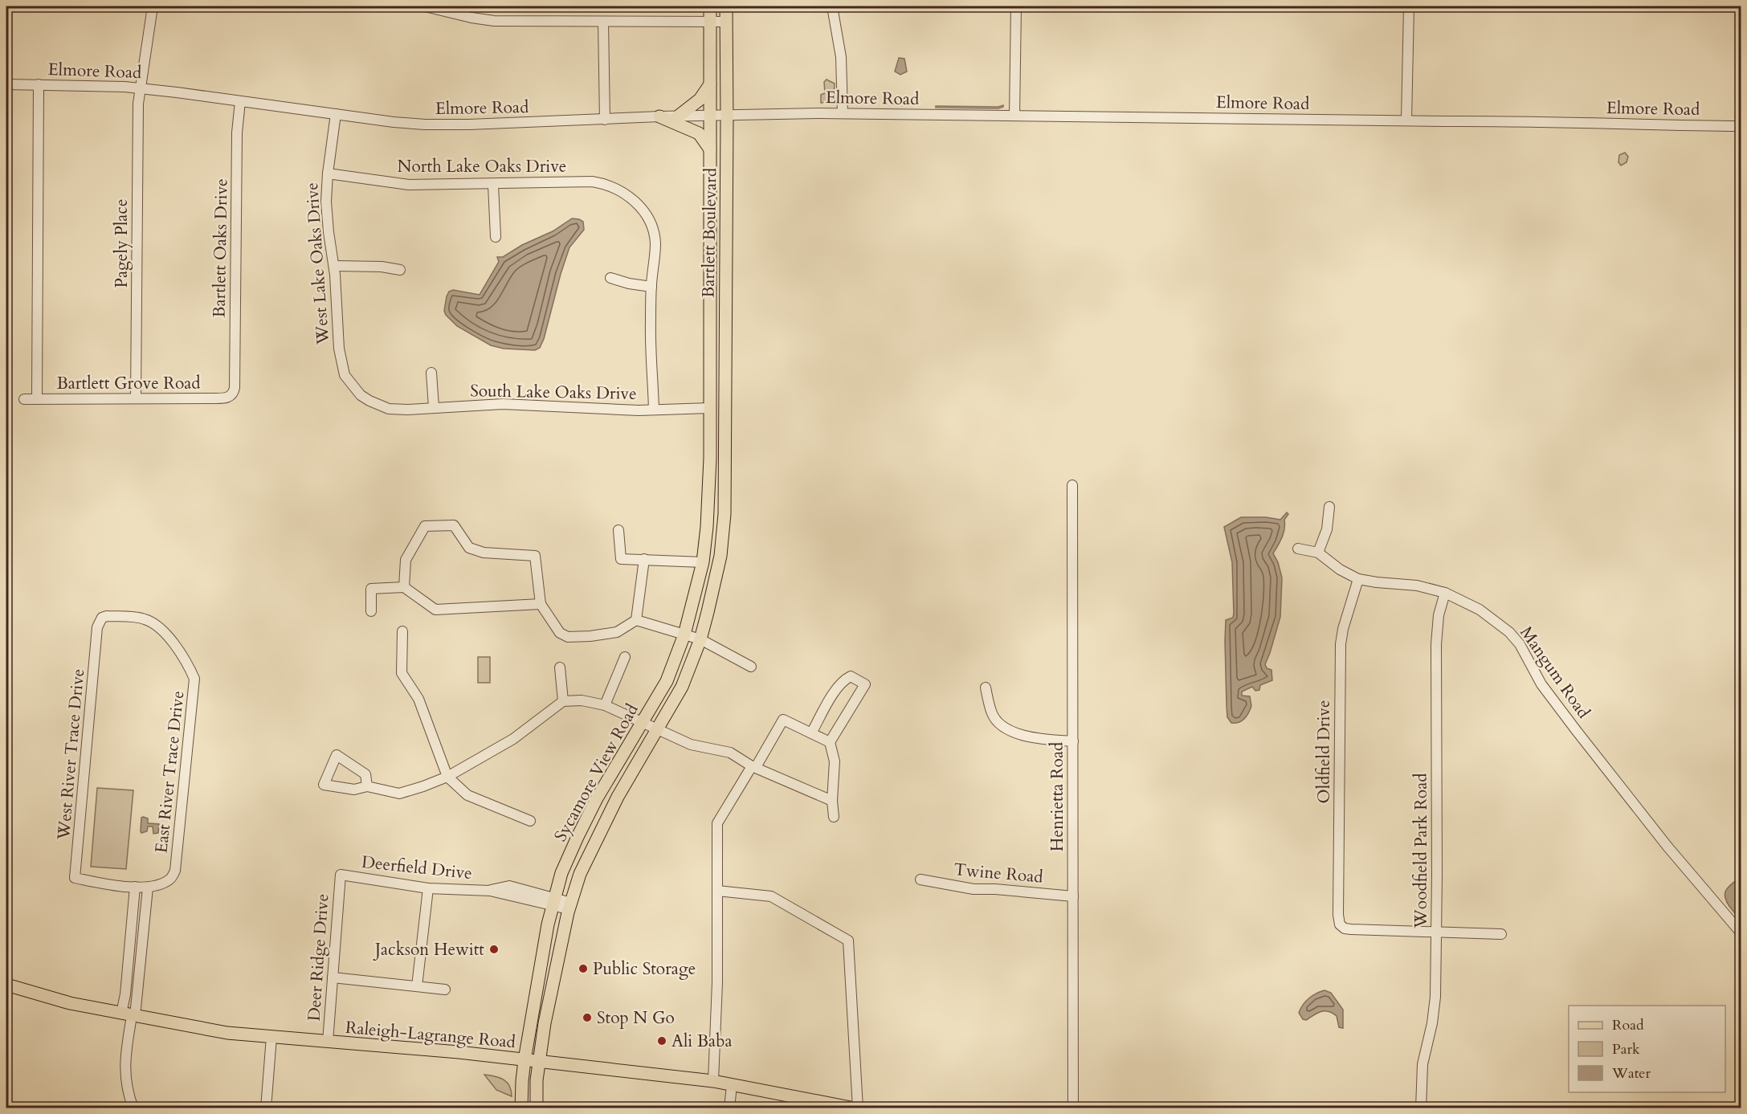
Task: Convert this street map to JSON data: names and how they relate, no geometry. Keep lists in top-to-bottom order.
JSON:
{
  "streets": {
    "main road": ["Bartlett Boulevard", "Sycamore View Road", "Raleigh-Lagrange Road"],
    "street": [
      "Elmore Road",
      "North Lake Oaks Drive",
      "Pagely Place",
      "Bartlett Oaks Drive",
      "West Lake Oaks Drive",
      "Bartlett Grove Road",
      "South Lake Oaks Drive",
      "Mangum Road",
      "Oldfield Drive",
      "West River Trace Drive",
      "East River Trace Drive",
      "Henrietta Road",
      "Woodfield Park Road",
      "Deerfield Drive",
      "Twine Road",
      "Deer Ridge Drive"
    ]
  },
  "crossings": [
    ["Elmore Road", "Bartlett Boulevard"],
    ["Elmore Road", "Pagely Place"],
    ["Elmore Road", "Bartlett Oaks Drive"],
    ["Elmore Road", "West Lake Oaks Drive"],
    ["North Lake Oaks Drive", "West Lake Oaks Drive"],
    ["Bartlett Boulevard", "South Lake Oaks Drive"],
    ["Bartlett Boulevard", "Sycamore View Road"],
    ["Pagely Place", "Bartlett Grove Road"],
    ["Bartlett Oaks Drive", "Bartlett Grove Road"],
    ["West Lake Oaks Drive", "South Lake Oaks Drive"],
    ["Mangum Road", "Oldfield Drive"],
    ["Mangum Road", "Woodfield Park Road"],
    ["Oldfield Drive", "Woodfield Park Road"],
    ["West River Trace Drive", "East River Trace Drive"],
    ["Sycamore View Road", "Deerfield Drive"],
    ["Sycamore View Road", "Raleigh-Lagrange Road"],
    ["Henrietta Road", "Twine Road"],
    ["Deerfield Drive", "Deer Ridge Drive"],
    ["Deer Ridge Drive", "Raleigh-Lagrange Road"]
  ],
  "places": [
    "Jackson Hewitt",
    "Public Storage",
    "Stop N Go",
    "Ali Baba"
  ],
  "legend": ["Road", "Park", "Water"]
}
